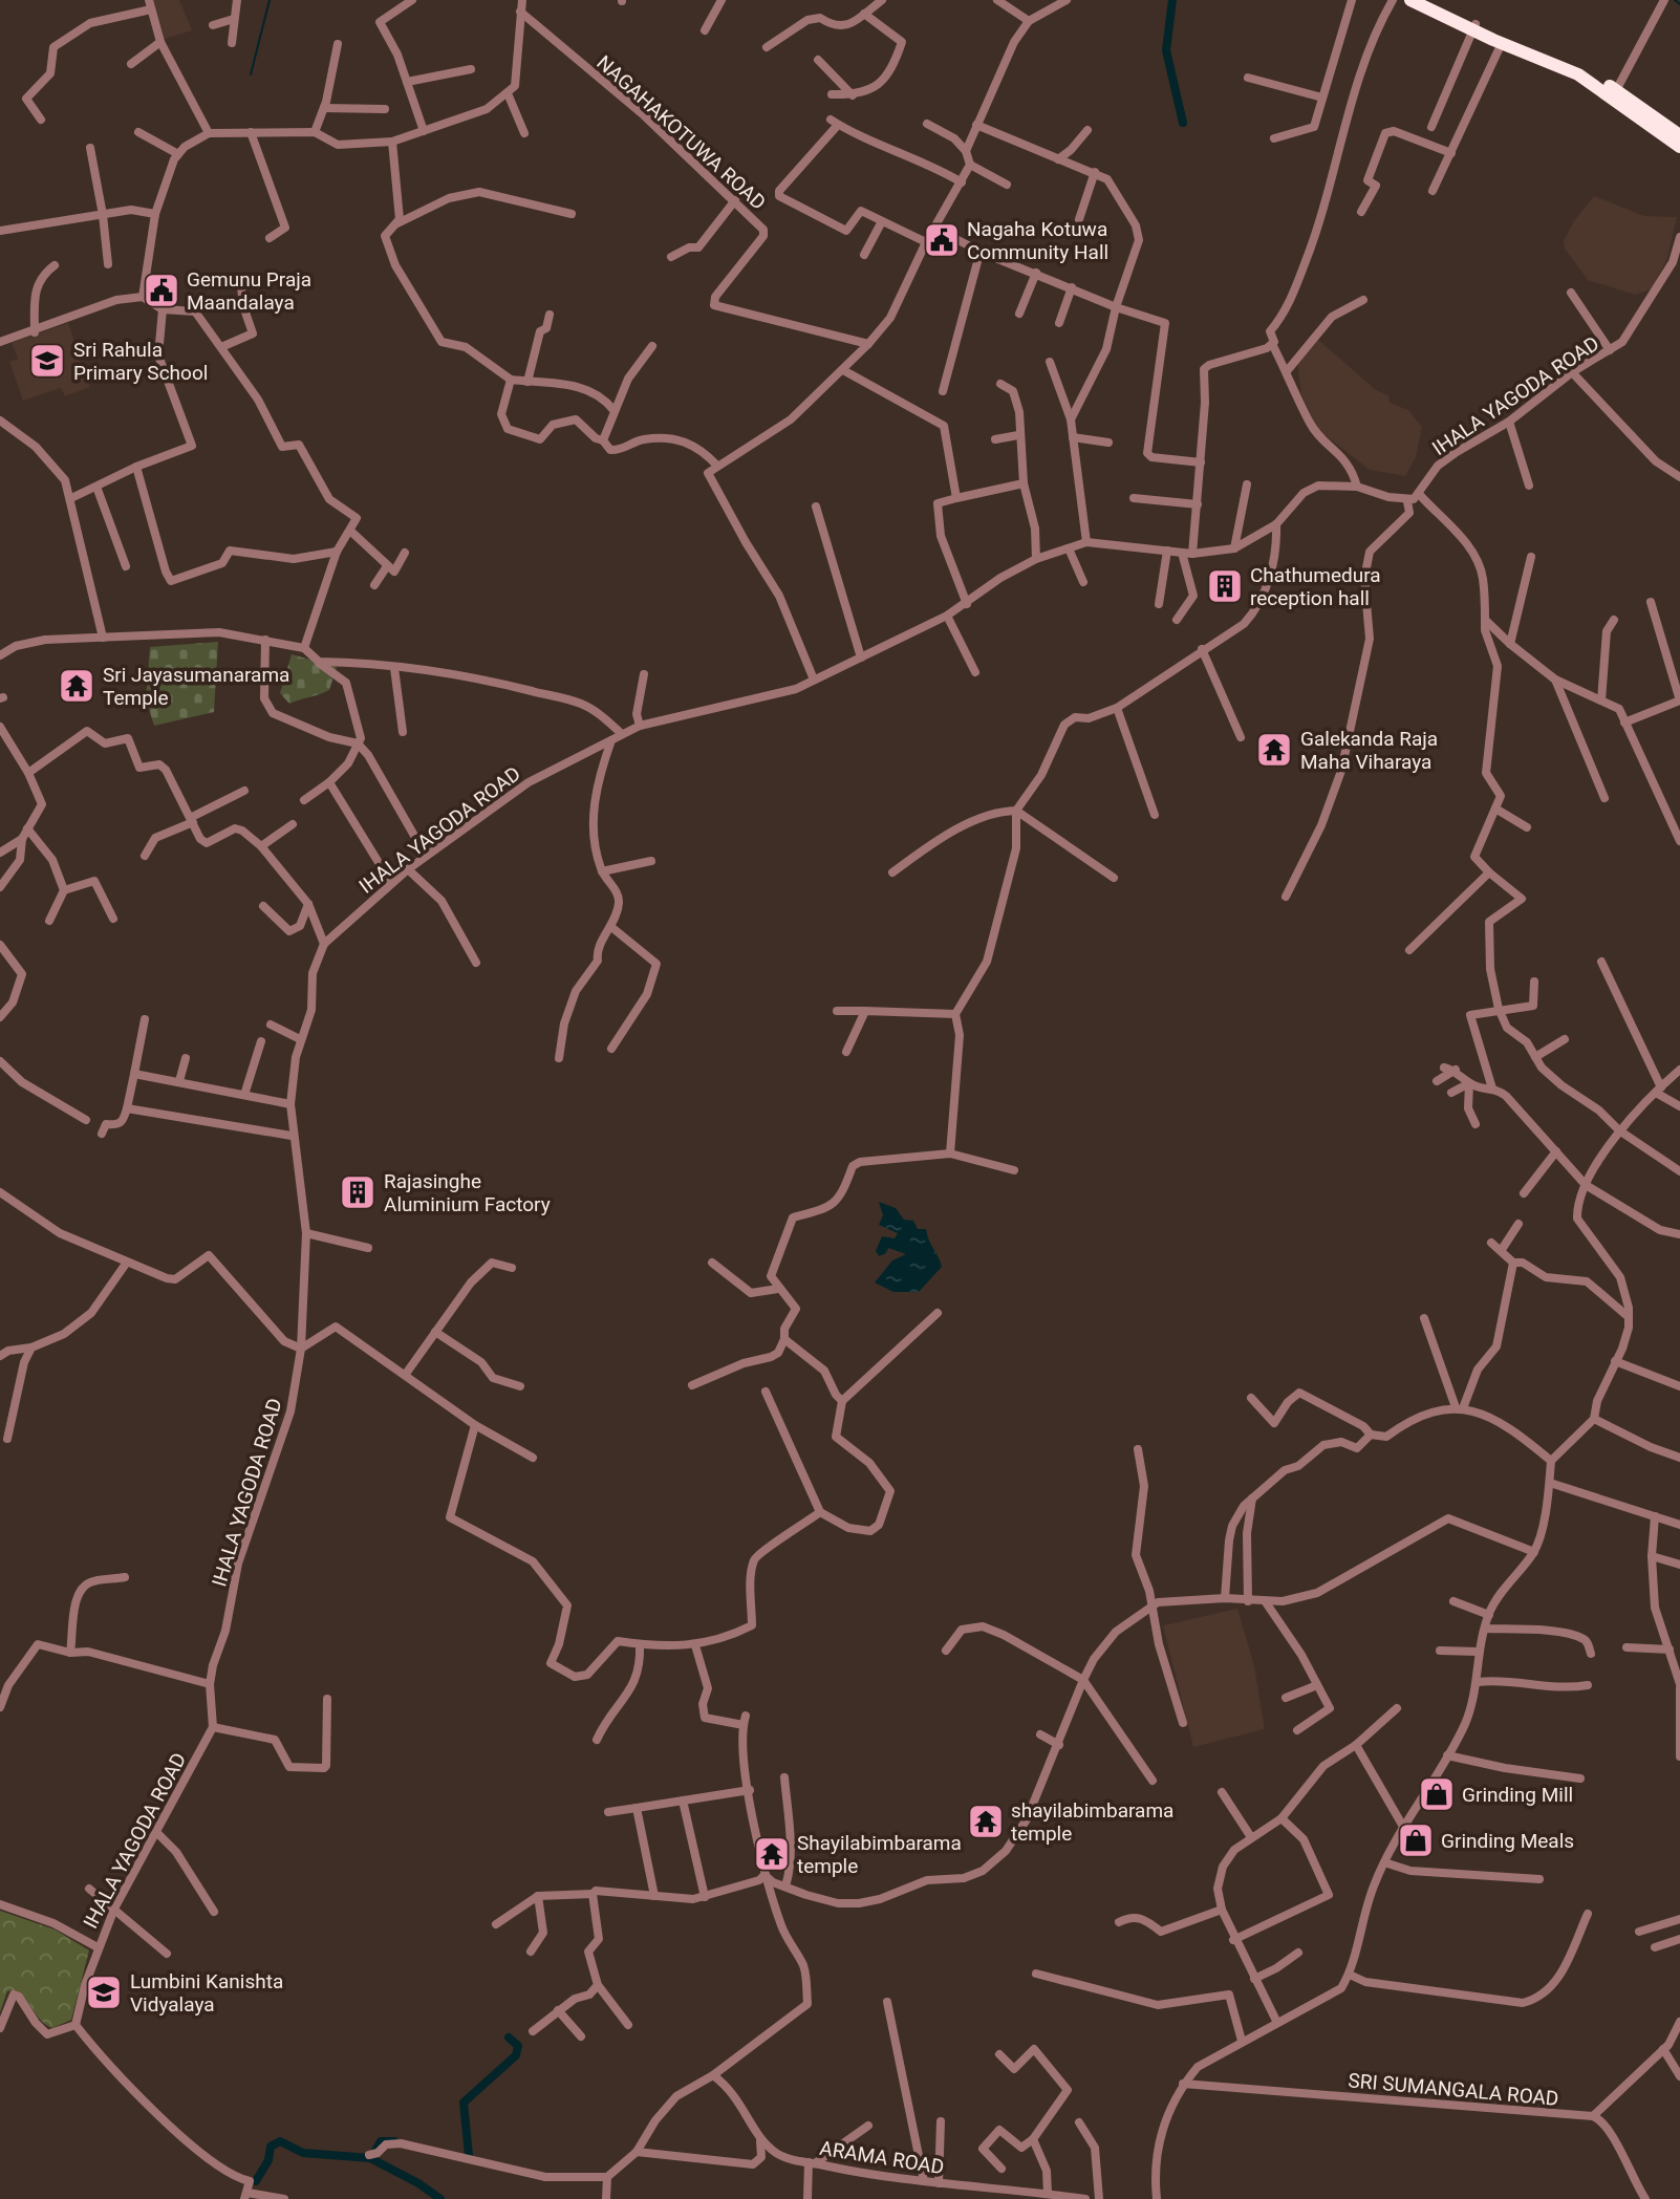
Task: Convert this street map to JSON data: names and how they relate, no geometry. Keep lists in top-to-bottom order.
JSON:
{
  "streets": {
    "street": [
      "NAGAHAKOTUWA ROAD",
      "IHALA YAGODA ROAD",
      "SRI SUMANGALA ROAD",
      "ARAMA ROAD"
    ]
  },
  "places": {
    "public building": ["Nagaha Kotuwa Community Hall", "Gemunu Praja Maandalaya"],
    "school or university": ["Sri Rahula Primary School", "Lumbini Kanishta Vidyalaya"],
    "building": ["Chathumedura reception hall", "Rajasinghe Aluminium Factory"],
    "temple": [
      "Sri Jayasumanarama Temple",
      "Galekanda Raja Maha Viharaya",
      "shayilabimbarama temple",
      "Shayilabimbarama temple"
    ],
    "shop": ["Grinding Mill", "Grinding Meals"]
  }
}
